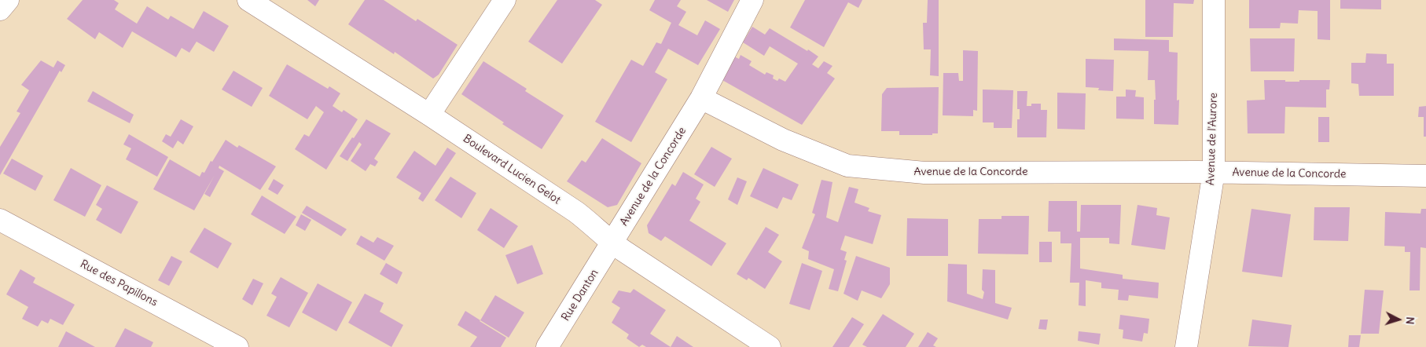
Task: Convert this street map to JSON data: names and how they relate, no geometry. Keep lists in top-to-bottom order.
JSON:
{
  "streets": {
    "street": [
      "Avenue de l'Aurore",
      "Boulevard Lucien Gelot",
      "Avenue de la Concorde",
      "Rue des Papillons",
      "Rue Danton"
    ]
  },
  "crossings": [
    ["Avenue de l'Aurore", "Avenue de la Concorde"],
    ["Boulevard Lucien Gelot", "Avenue de la Concorde"],
    ["Boulevard Lucien Gelot", "Rue Danton"],
    ["Avenue de la Concorde", "Rue Danton"]
  ],
  "north": "right"
}
